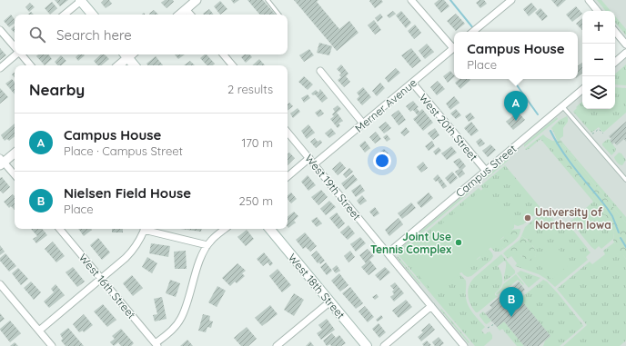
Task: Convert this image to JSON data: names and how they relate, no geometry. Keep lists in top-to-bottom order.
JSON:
{
  "streets": {
    "main road": ["West 18th Street"],
    "street": [
      "Merner Avenue",
      "West 20th Street",
      "Campus Street",
      "West 19th Street",
      "West 16th Street"
    ]
  },
  "crossings": [
    ["Merner Avenue", "West 20th Street"],
    ["Merner Avenue", "West 19th Street"],
    ["West 20th Street", "Campus Street"],
    ["Campus Street", "West 19th Street"]
  ],
  "places": ["University of Northern Iowa", "Joint Use Tennis Complex"],
  "page": {
    "map_buttons": ["+", "−"],
    "search": "Search here",
    "popup": ["Campus House", "Place"],
    "heading": ["Nearby", "2 results"],
    "pins": ["A", "B"],
    "list": [
      {
        "mark": "A",
        "name": "Campus House",
        "note": "Place · Campus Street",
        "value": "170 m"
      },
      {
        "mark": "B",
        "name": "Nielsen Field House",
        "note": "Place",
        "value": "250 m"
      }
    ]
  }
}
